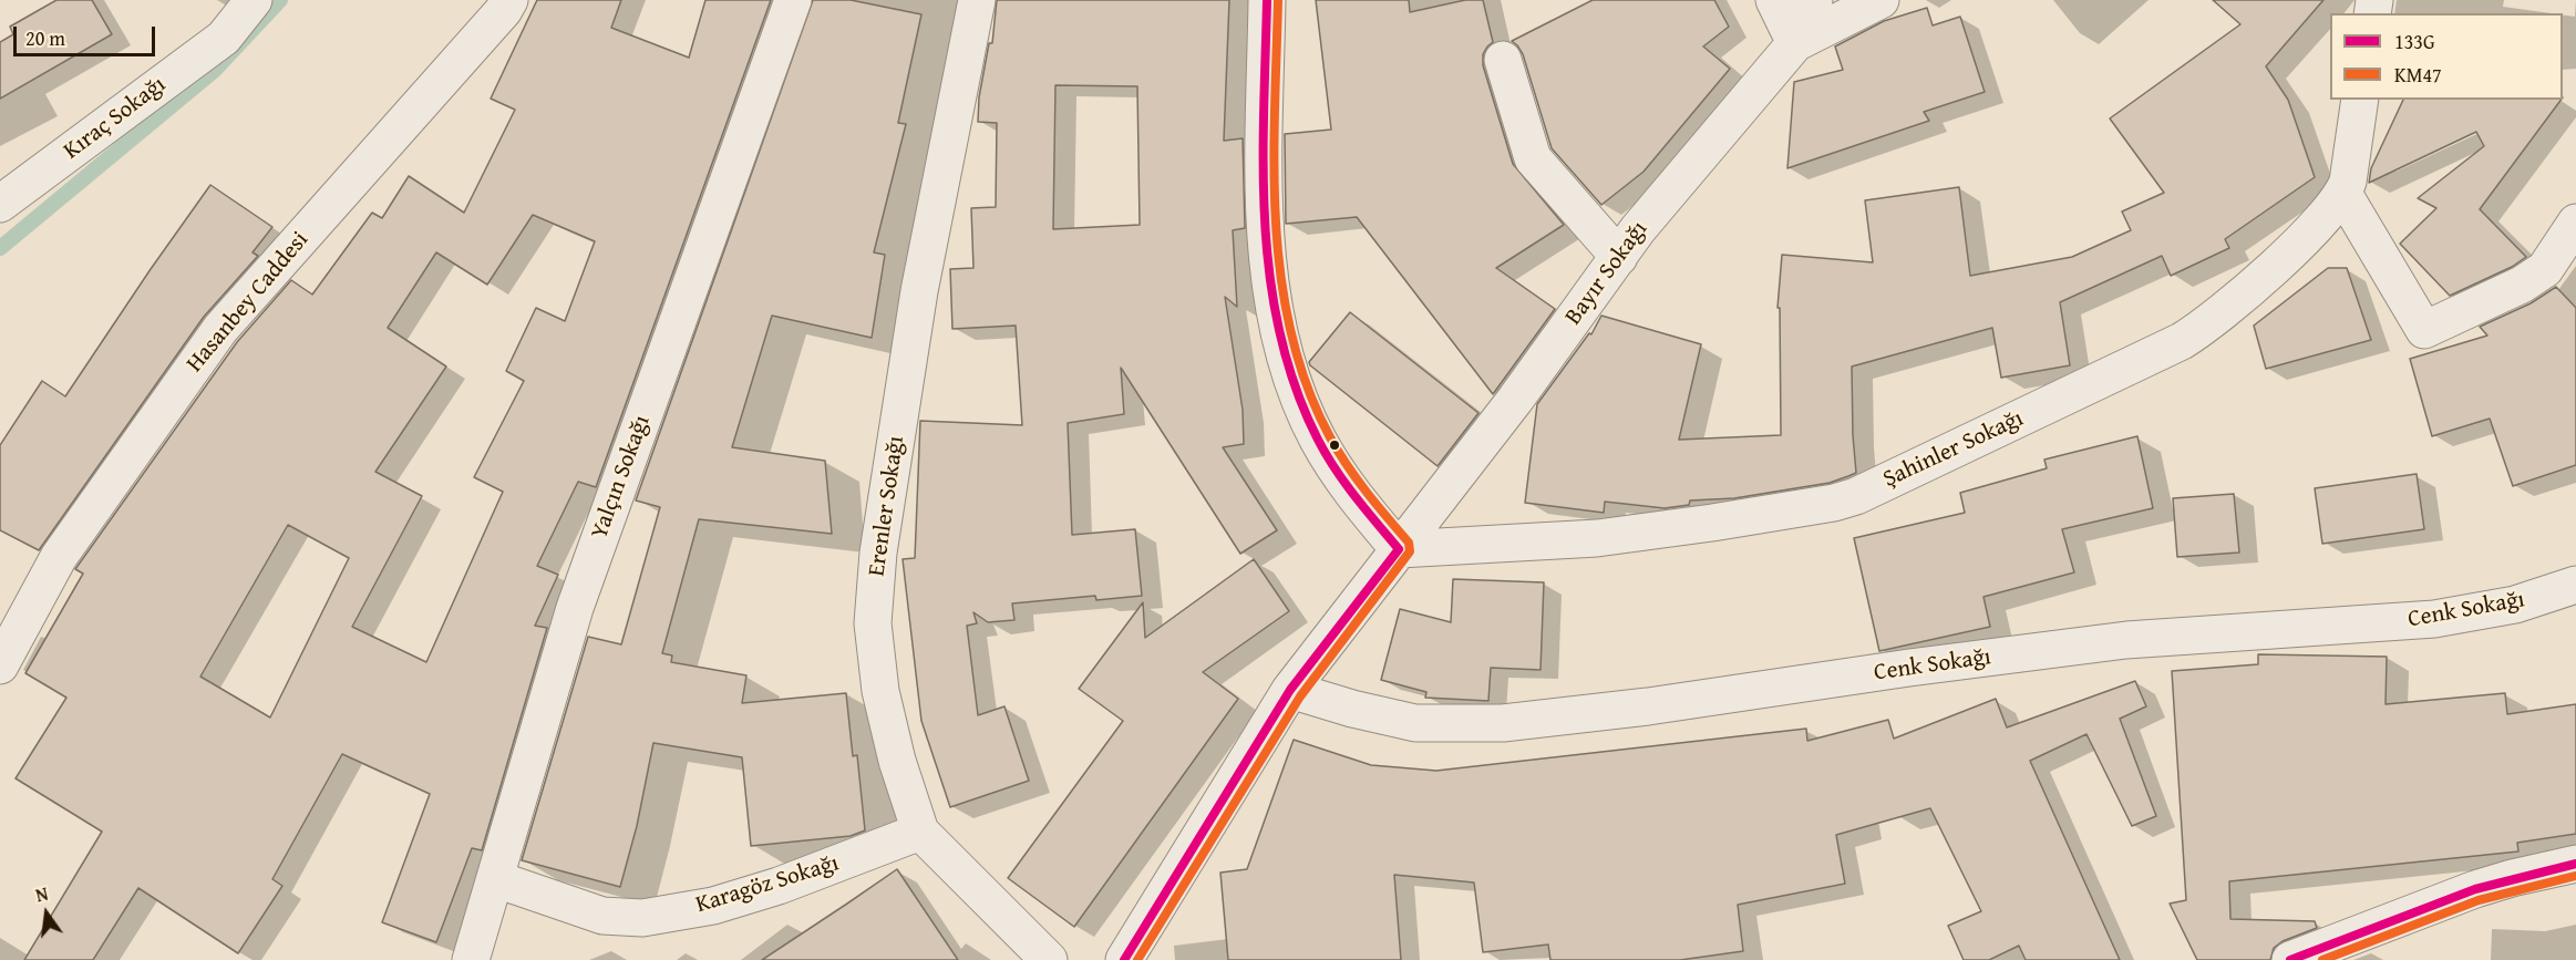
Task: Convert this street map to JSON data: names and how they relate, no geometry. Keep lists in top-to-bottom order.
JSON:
{
  "streets": {
    "street": [
      "Kıraç Sokağı",
      "Bayır Sokağı",
      "Hasanbey Caddesi",
      "Şahinler Sokağı",
      "Yalçın Sokağı",
      "Erenler Sokağı",
      "Cenk Sokağı",
      "Karagöz Sokağı"
    ]
  },
  "crossings": [
    ["Bayır Sokağı", "Şahinler Sokağı"],
    ["Bayır Sokağı", "Cenk Sokağı"],
    ["Yalçın Sokağı", "Karagöz Sokağı"],
    ["Erenler Sokağı", "Karagöz Sokağı"]
  ],
  "lines": ["transit line 133G", "transit line KM47"],
  "legend": ["133G", "KM47"],
  "scale_bar": "20 m",
  "north": "top"
}
